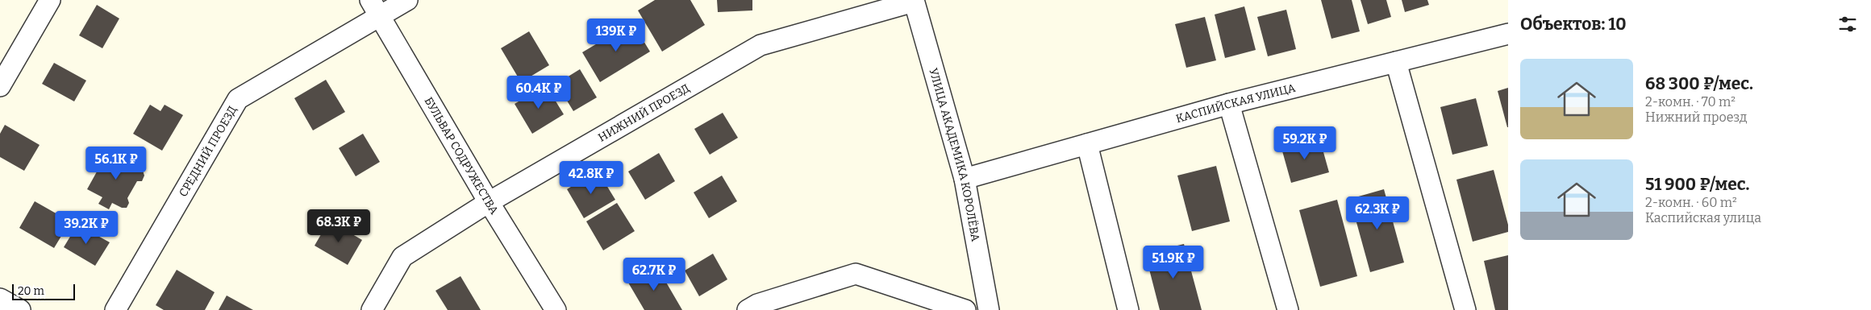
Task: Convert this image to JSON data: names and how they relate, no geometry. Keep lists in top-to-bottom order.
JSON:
{
  "streets": {
    "street": [
      "КАСПИЙСКАЯ УЛИЦА",
      "НИЖНИЙ ПРОЕЗД",
      "СРЕДНИЙ ПРОЕЗД",
      "УЛИЦА АКАДЕМИКА КОРОЛЁВА",
      "БУЛЬВАР СОДРУЖЕСТВА"
    ]
  },
  "crossings": [
    ["КАСПИЙСКАЯ УЛИЦА", "УЛИЦА АКАДЕМИКА КОРОЛЁВА"],
    ["НИЖНИЙ ПРОЕЗД", "УЛИЦА АКАДЕМИКА КОРОЛЁВА"],
    ["НИЖНИЙ ПРОЕЗД", "БУЛЬВАР СОДРУЖЕСТВА"],
    ["СРЕДНИЙ ПРОЕЗД", "БУЛЬВАР СОДРУЖЕСТВА"]
  ],
  "scale_bar": "20 m",
  "page": {
    "heading": "Объектов: 10",
    "price": [
      "139K ₽",
      "60.4K ₽",
      "59.2K ₽",
      "56.1K ₽",
      "42.8K ₽",
      "62.3K ₽",
      "68.3K ₽",
      "39.2K ₽",
      "51.9K ₽",
      "62.7K ₽"
    ],
    "list": [
      {
        "name": "68 300 ₽/мес.",
        "note": "2-комн. · 70 m² · Нижний проезд"
      },
      {
        "name": "51 900 ₽/мес.",
        "note": "2-комн. · 60 m² · Каспийская улица"
      }
    ],
    "scale": "20 m"
  }
}
